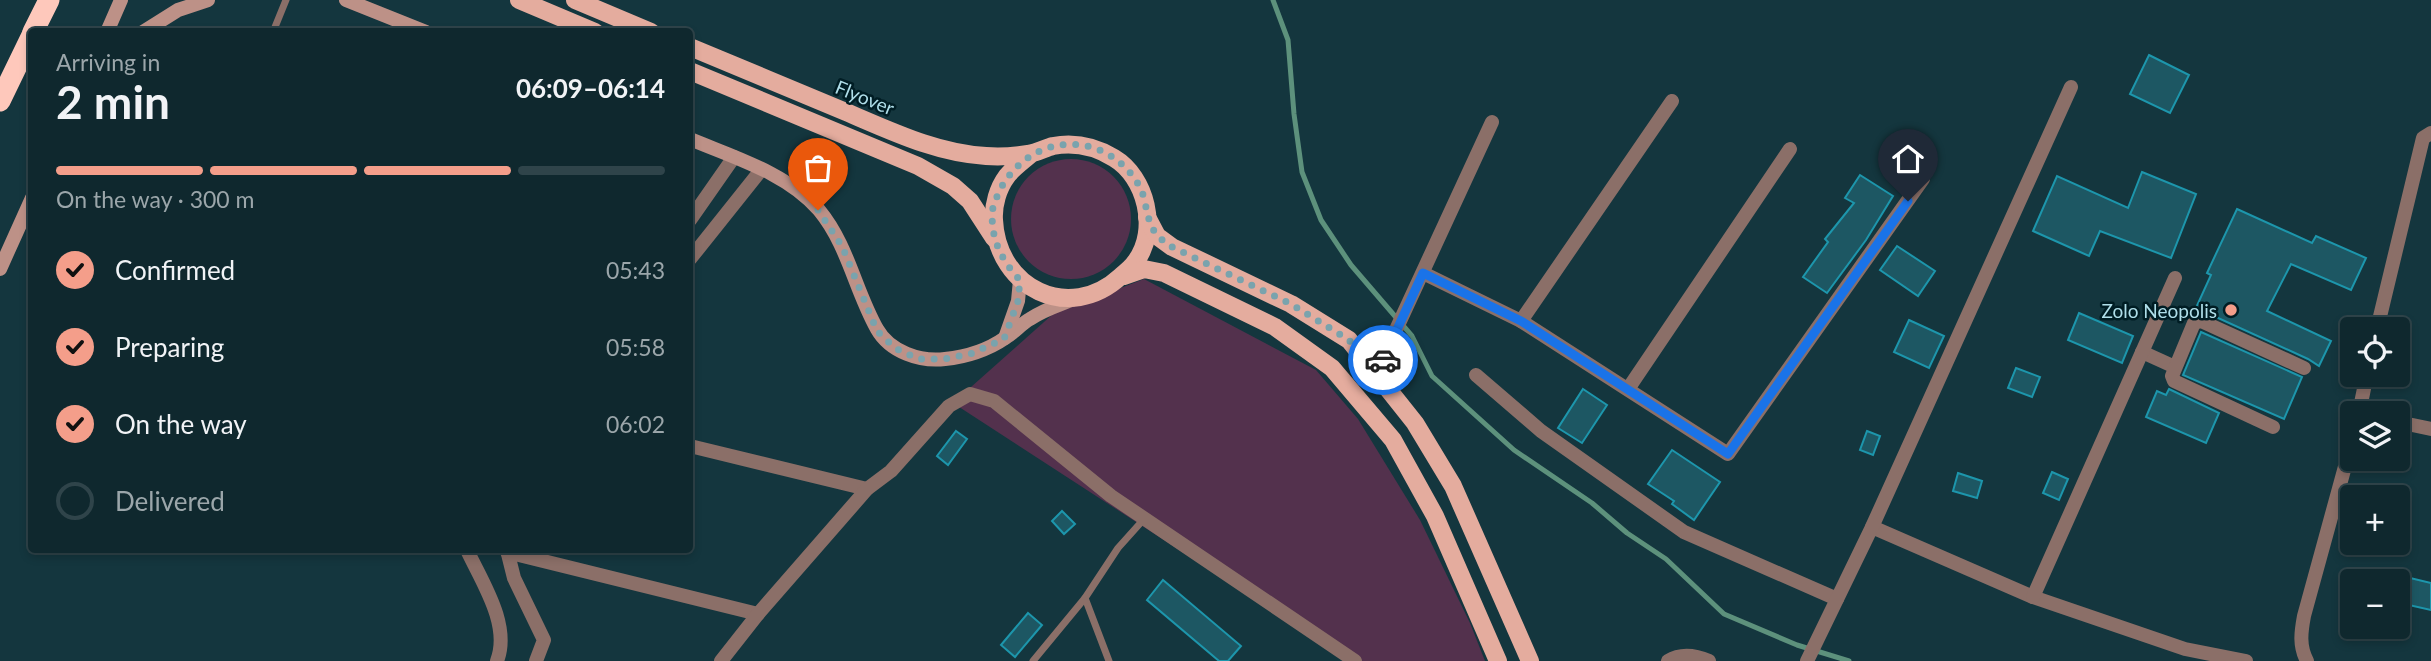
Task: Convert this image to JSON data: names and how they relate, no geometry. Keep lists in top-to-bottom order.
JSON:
{
  "streets": {
    "main road": ["Flyover"]
  },
  "places": ["Zolo Neopolis"],
  "page": {
    "heading": ["2 min", "Arriving in", "06:09–06:14"],
    "bar": "On the way · 300 m",
    "list": [
      ["Confirmed", "05:43"],
      ["Preparing", "05:58"],
      ["On the way", "06:02"],
      "Delivered"
    ],
    "map_buttons": ["+", "−"]
  }
}
